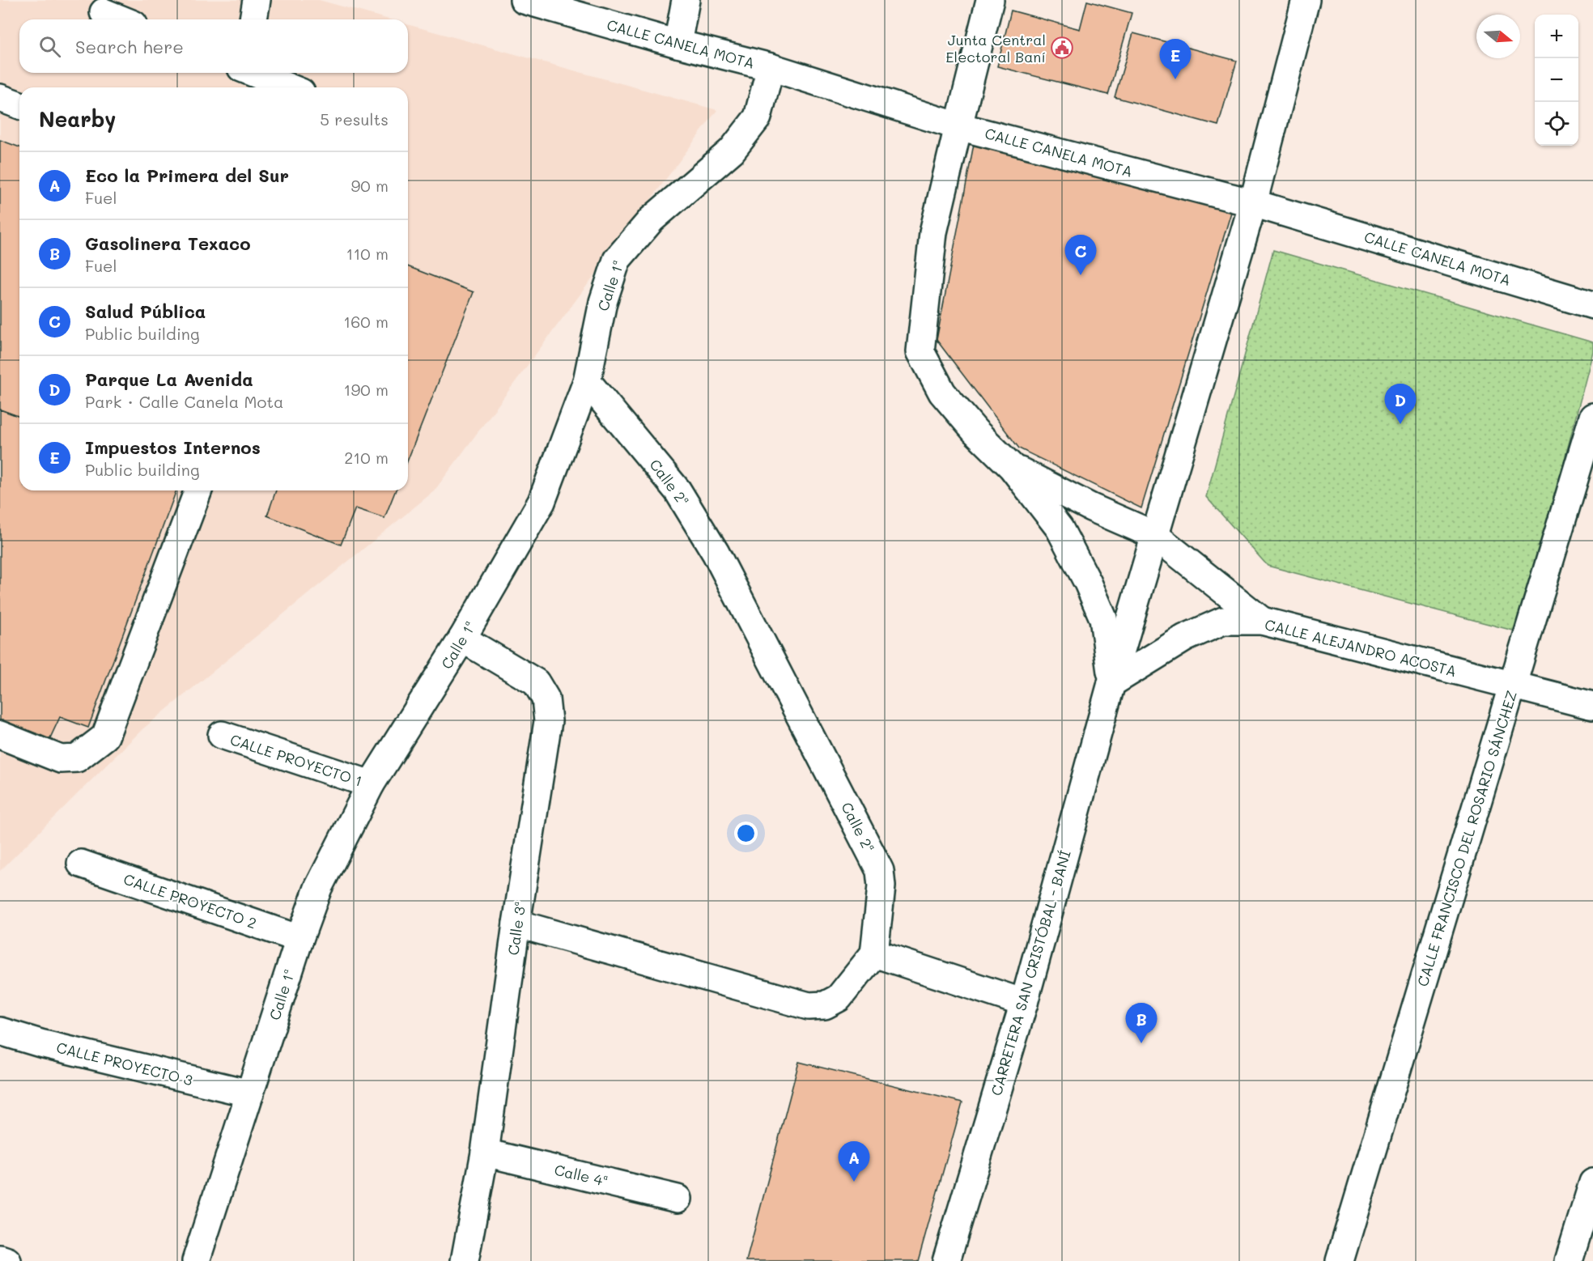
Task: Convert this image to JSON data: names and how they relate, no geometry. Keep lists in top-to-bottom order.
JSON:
{
  "streets": {
    "street": [
      "CALLE CANELA MOTA",
      "Calle 1ª",
      "Calle 2ª",
      "CALLE ALEJANDRO ACOSTA",
      "CALLE PROYECTO 1",
      "CALLE FRANCISCO DEL ROSARIO SÁNCHEZ",
      "CALLE PROYECTO 2",
      "Calle 3ª",
      "CARRETERA SAN CRISTÓBAL - BANÍ",
      "CALLE PROYECTO 3",
      "Calle 4ª"
    ]
  },
  "crossings": [
    ["CALLE CANELA MOTA", "Calle 1ª"],
    ["CALLE CANELA MOTA", "CARRETERA SAN CRISTÓBAL - BANÍ"],
    ["Calle 1ª", "Calle 2ª"],
    ["Calle 1ª", "CALLE PROYECTO 1"],
    ["Calle 1ª", "CALLE PROYECTO 2"],
    ["Calle 1ª", "Calle 3ª"],
    ["Calle 1ª", "CALLE PROYECTO 3"],
    ["CALLE ALEJANDRO ACOSTA", "CALLE FRANCISCO DEL ROSARIO SÁNCHEZ"],
    ["CALLE ALEJANDRO ACOSTA", "CARRETERA SAN CRISTÓBAL - BANÍ"],
    ["Calle 3ª", "Calle 4ª"]
  ],
  "places": {
    "public building": ["Junta Central Electoral Baní"]
  },
  "north": "right",
  "page": {
    "map_buttons": ["+", "−"],
    "search": "Search here",
    "pins": [
      "E",
      "C",
      "D",
      "B",
      "A"
    ],
    "heading": ["Nearby", "5 results"],
    "list": [
      {
        "mark": "A",
        "name": "Eco la Primera del Sur",
        "note": "Fuel",
        "value": "90 m"
      },
      {
        "mark": "B",
        "name": "Gasolinera Texaco",
        "note": "Fuel",
        "value": "110 m"
      },
      {
        "mark": "C",
        "name": "Salud Pública",
        "note": "Public building",
        "value": "160 m"
      },
      {
        "mark": "D",
        "name": "Parque La Avenida",
        "note": "Park · Calle Canela Mota",
        "value": "190 m"
      },
      {
        "mark": "E",
        "name": "Impuestos Internos",
        "note": "Public building",
        "value": "210 m"
      }
    ]
  }
}
